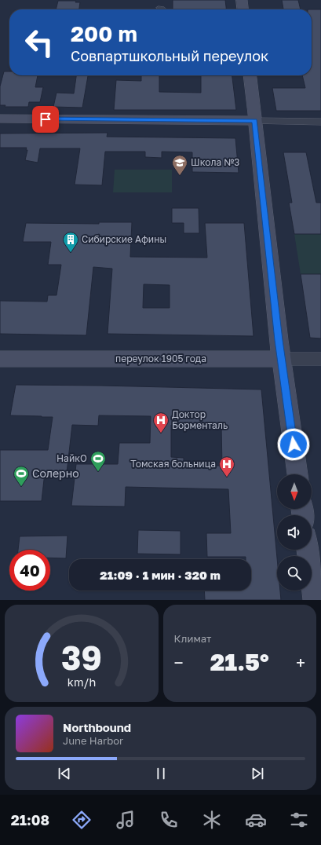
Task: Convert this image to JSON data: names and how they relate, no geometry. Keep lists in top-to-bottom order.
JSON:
{
  "streets": {
    "street": ["переулок 1905 года"]
  },
  "places": {
    "school or university": ["Школа №3"],
    "building": ["Сибирские Афины"],
    "hospital": ["Доктор Борменталь", "Томская больница"],
    "sports": ["НайкО", "Солерно"]
  },
  "north": "bottom",
  "page": {
    "turn": ["200 m", "Совпартшкольный переулок"],
    "limit": "40",
    "trip": "21:09 · 1 мин · 320 m",
    "tile": "Климат",
    "heat": ["−", "21.5°", "+"],
    "song": ["Northbound", "June Harbor"],
    "tabs": "21:08",
    "gauge": ["39", "km/h"]
  }
}
